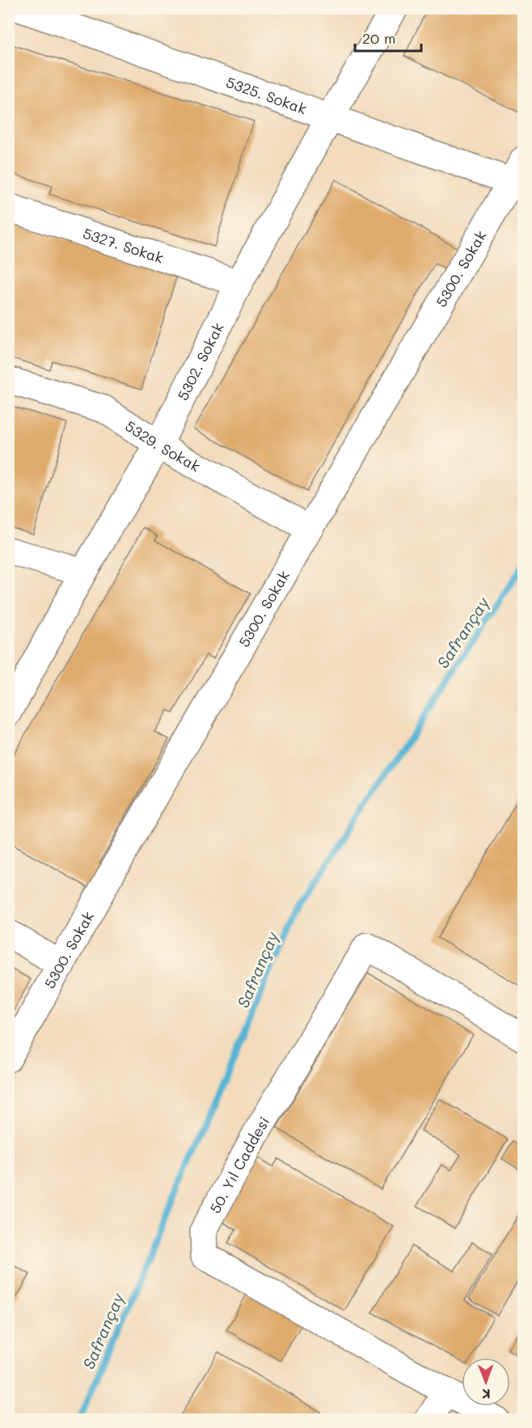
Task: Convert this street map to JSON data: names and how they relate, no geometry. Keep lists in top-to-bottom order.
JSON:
{
  "streets": {
    "street": [
      "5325. Sokak",
      "5327. Sokak",
      "5300. Sokak",
      "5302. Sokak",
      "5329. Sokak",
      "50. Yıl Caddesi"
    ]
  },
  "crossings": [
    ["5325. Sokak", "5300. Sokak"],
    ["5325. Sokak", "5302. Sokak"],
    ["5327. Sokak", "5302. Sokak"],
    ["5300. Sokak", "5329. Sokak"],
    ["5302. Sokak", "5329. Sokak"]
  ],
  "water": ["Safrançay"],
  "scale_bar": "20 m",
  "north": "bottom"
}
